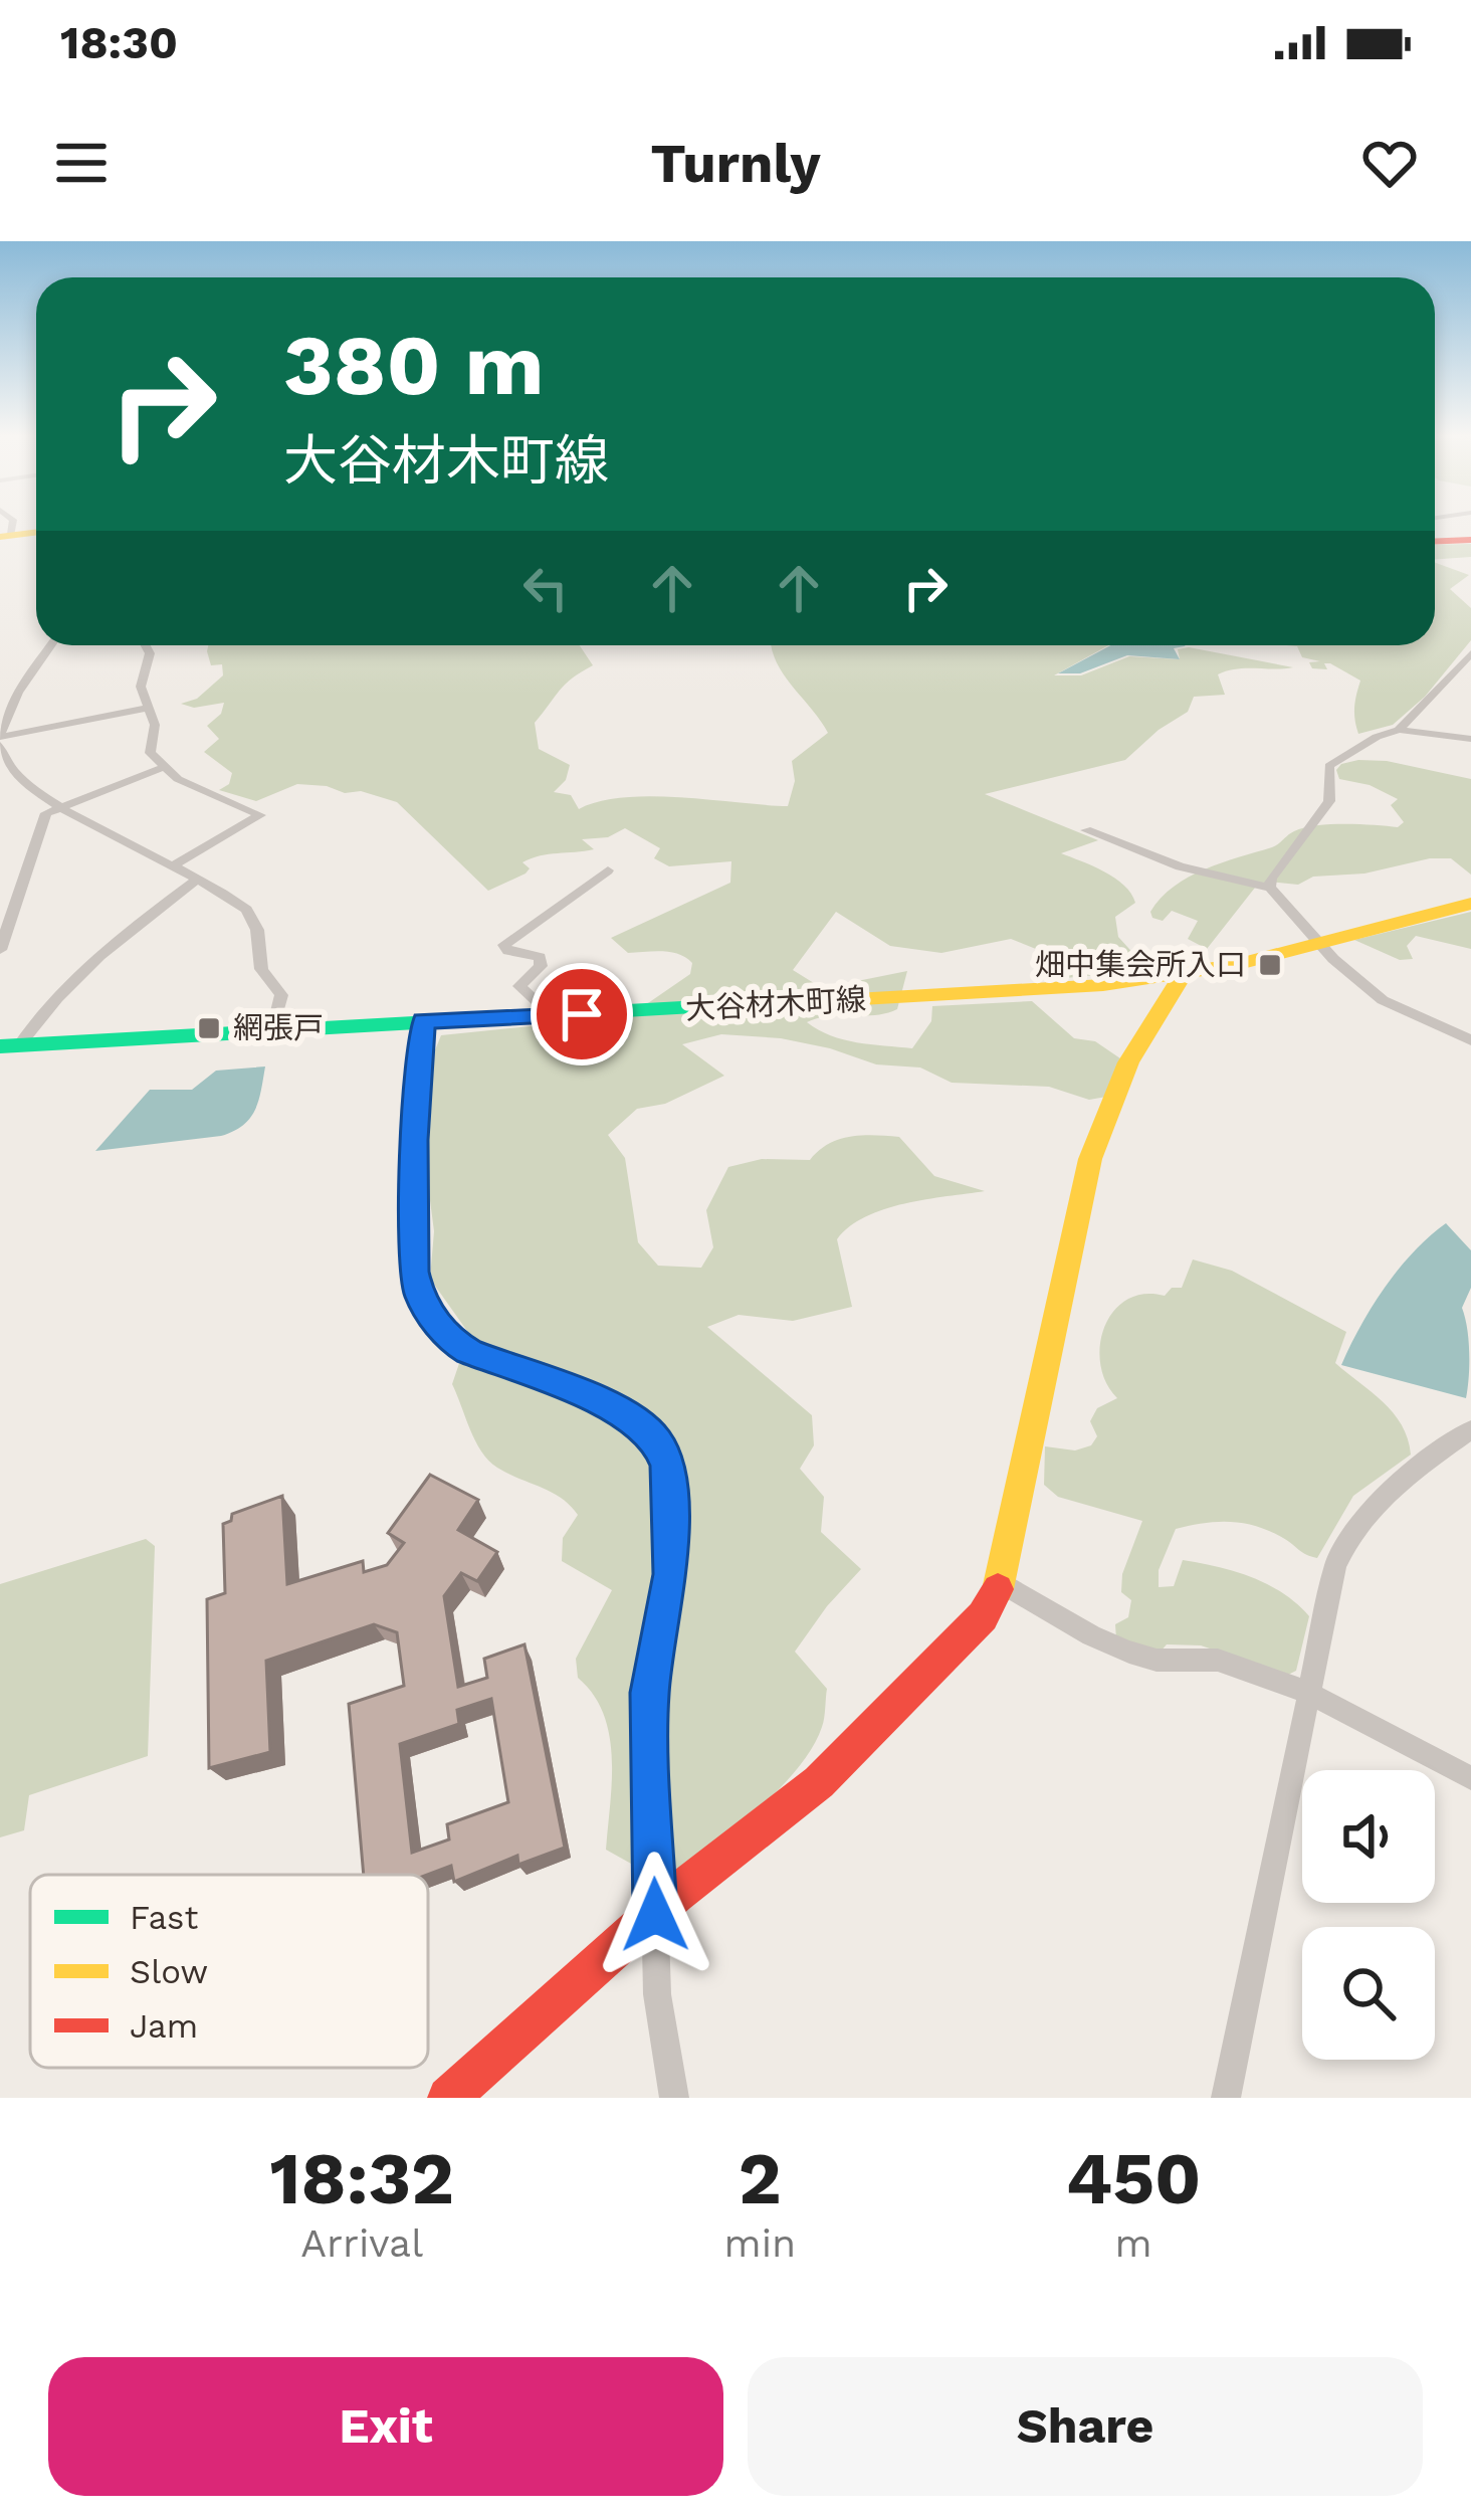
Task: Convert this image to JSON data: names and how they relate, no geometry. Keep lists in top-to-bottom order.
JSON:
{
  "streets": {
    "main road": ["大谷材木町線"]
  },
  "places": {
    "transit": ["畑中集会所入口", "網張戸"]
  },
  "legend": ["Fast", "Slow", "Jam"],
  "page": {
    "status": "18:30",
    "header": "Turnly",
    "turn": ["380 m", "大谷材木町線"],
    "eta": [
      "18:32",
      "Arrival",
      "2",
      "min",
      "450",
      "m"
    ],
    "buttons": ["Exit", "Share"]
  }
}
